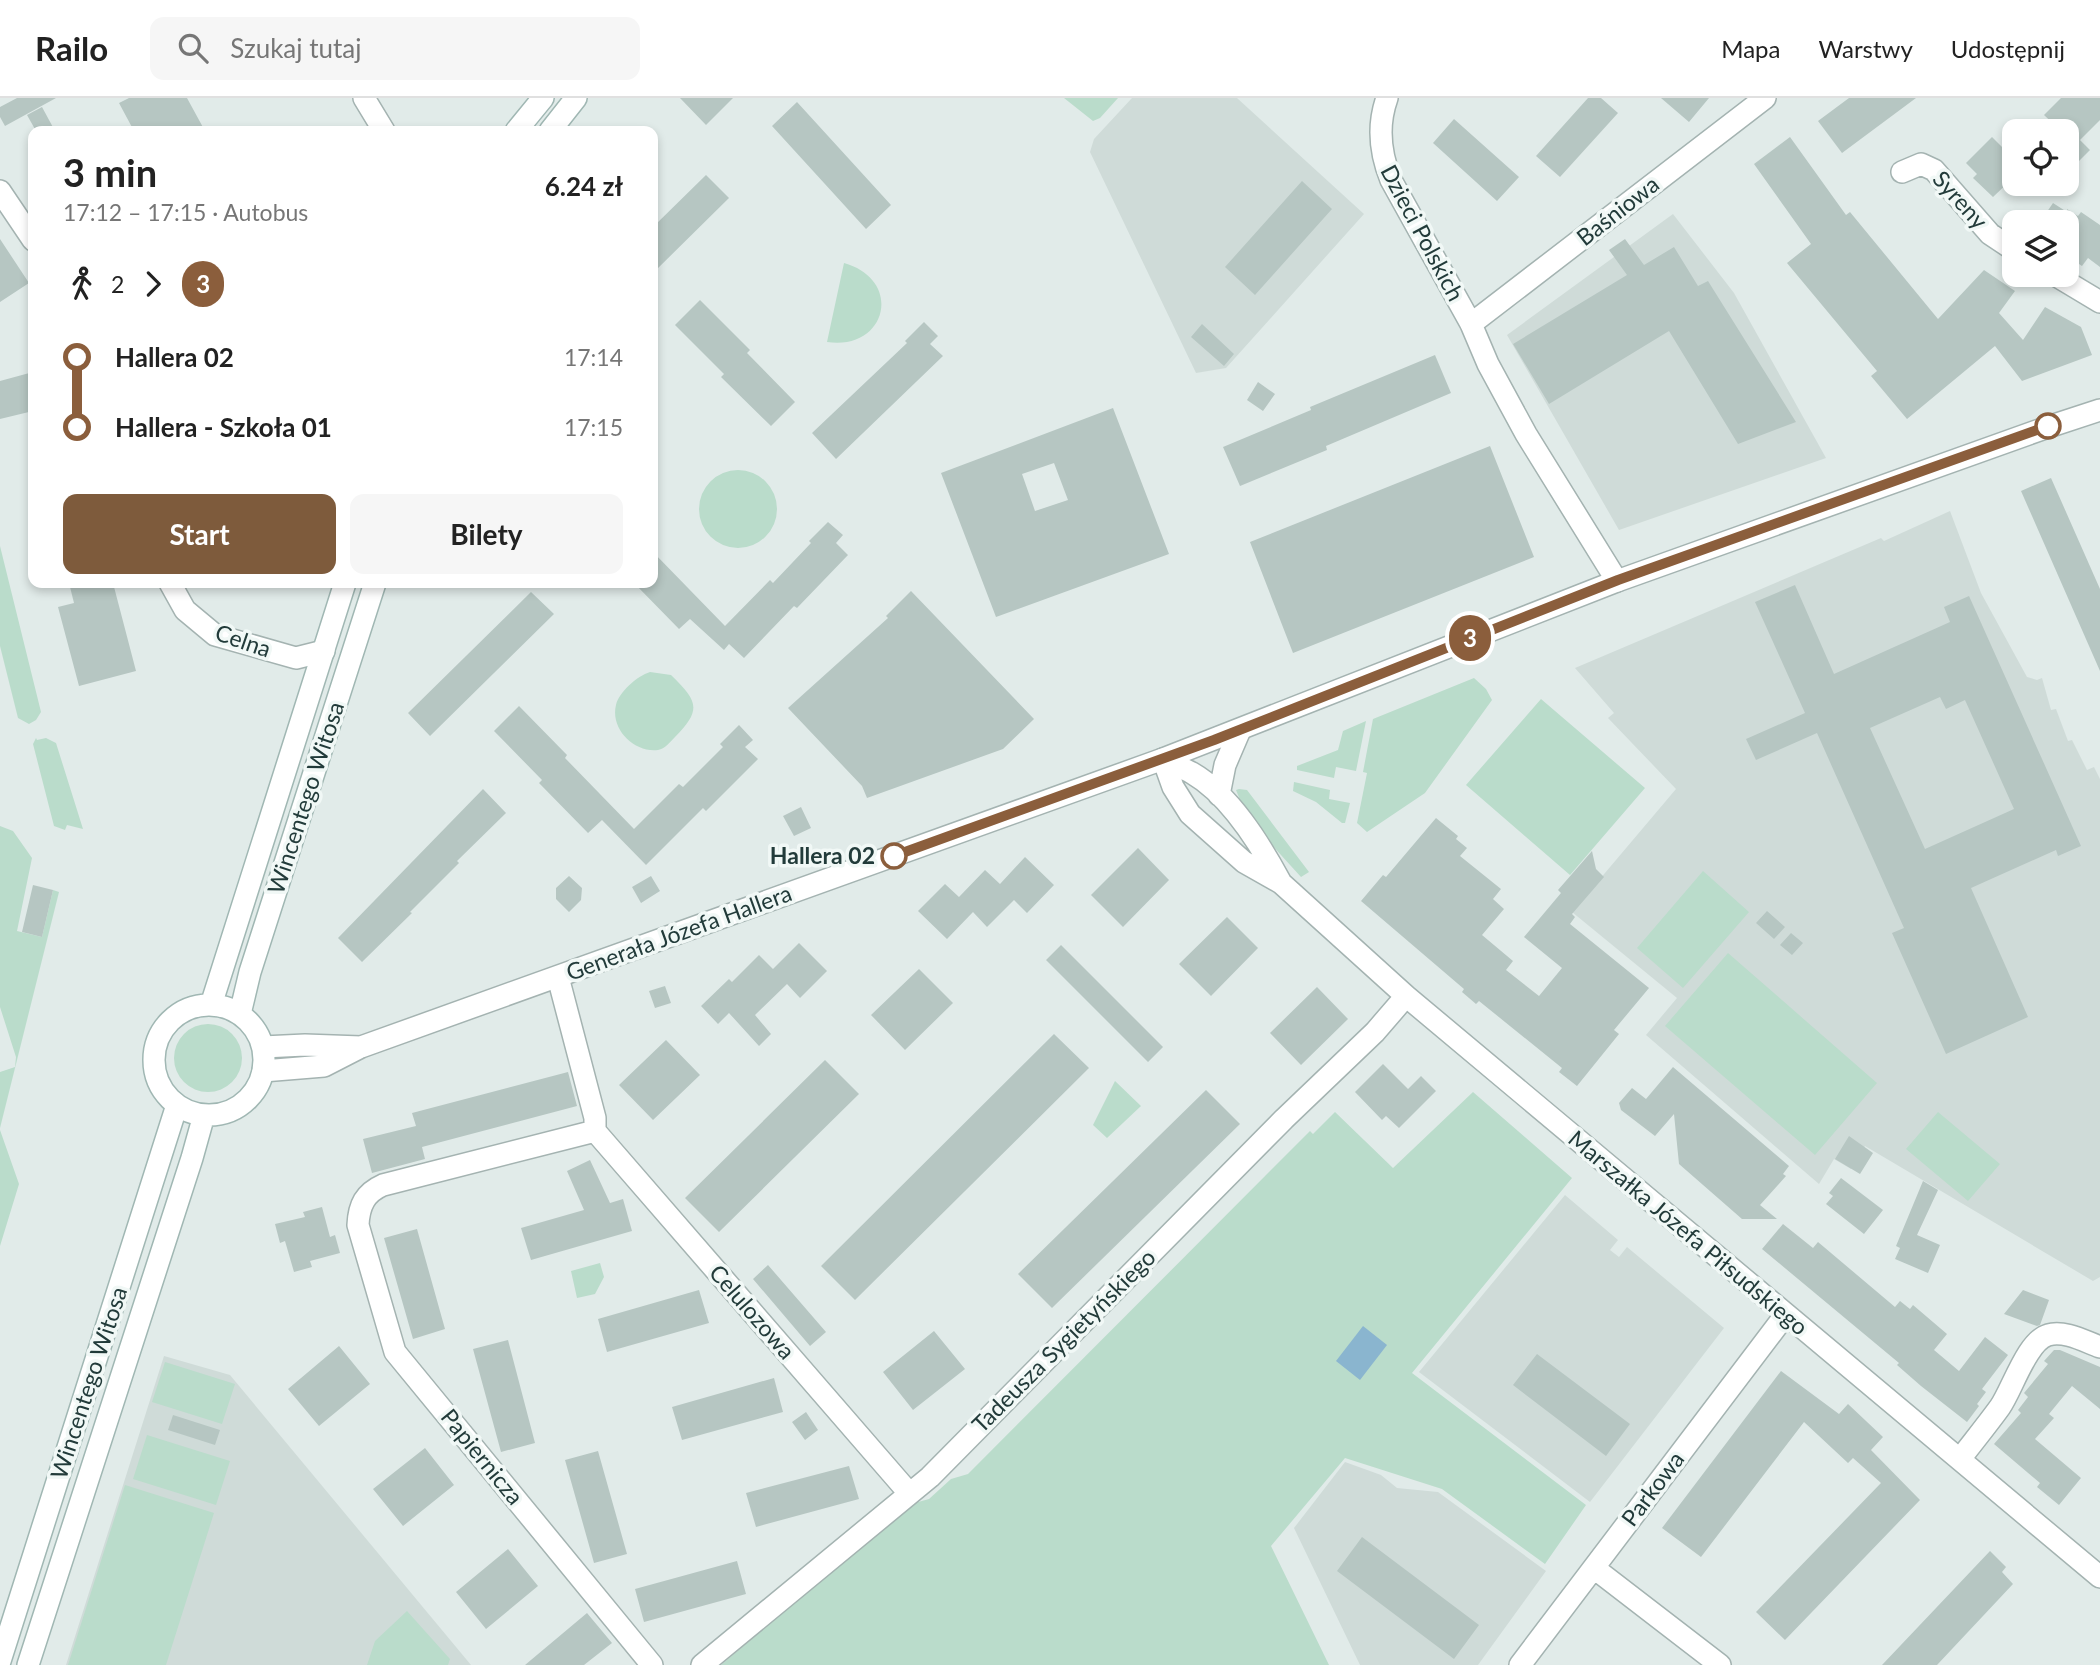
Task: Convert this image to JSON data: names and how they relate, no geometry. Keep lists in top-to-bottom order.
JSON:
{
  "streets": {
    "street": [
      "Syreny",
      "Baśniowa",
      "Dzieci Polskich",
      "Celna",
      "Wincentego Witosa",
      "Generała Józefa Hallera",
      "Marszałka Józefa Piłsudskiego",
      "Celulozowa",
      "Tadeusza Sygietyńskiego",
      "Papiernicza",
      "Parkowa"
    ]
  },
  "crossings": [
    ["Baśniowa", "Dzieci Polskich"],
    ["Dzieci Polskich", "Generała Józefa Hallera"],
    ["Celna", "Wincentego Witosa"],
    ["Wincentego Witosa", "Generała Józefa Hallera"],
    ["Generała Józefa Hallera", "Marszałka Józefa Piłsudskiego"],
    ["Marszałka Józefa Piłsudskiego", "Tadeusza Sygietyńskiego"],
    ["Marszałka Józefa Piłsudskiego", "Parkowa"],
    ["Celulozowa", "Tadeusza Sygietyńskiego"],
    ["Celulozowa", "Papiernicza"]
  ],
  "places": ["Hallera 02"],
  "lines": ["bus line 3"],
  "page": {
    "header": "Railo",
    "search": "Szukaj tutaj",
    "nav": ["Mapa", "Warstwy", "Udostępnij"],
    "on_map": "3",
    "heading": ["3 min", "17:12 – 17:15 · Autobus", "6.24 zł"],
    "legs": ["2", "3"],
    "list": [
      {
        "name": "Hallera 02",
        "value": "17:14"
      },
      {
        "name": "Hallera - Szkoła 01",
        "value": "17:15"
      }
    ],
    "buttons": ["Start", "Bilety"]
  }
}
